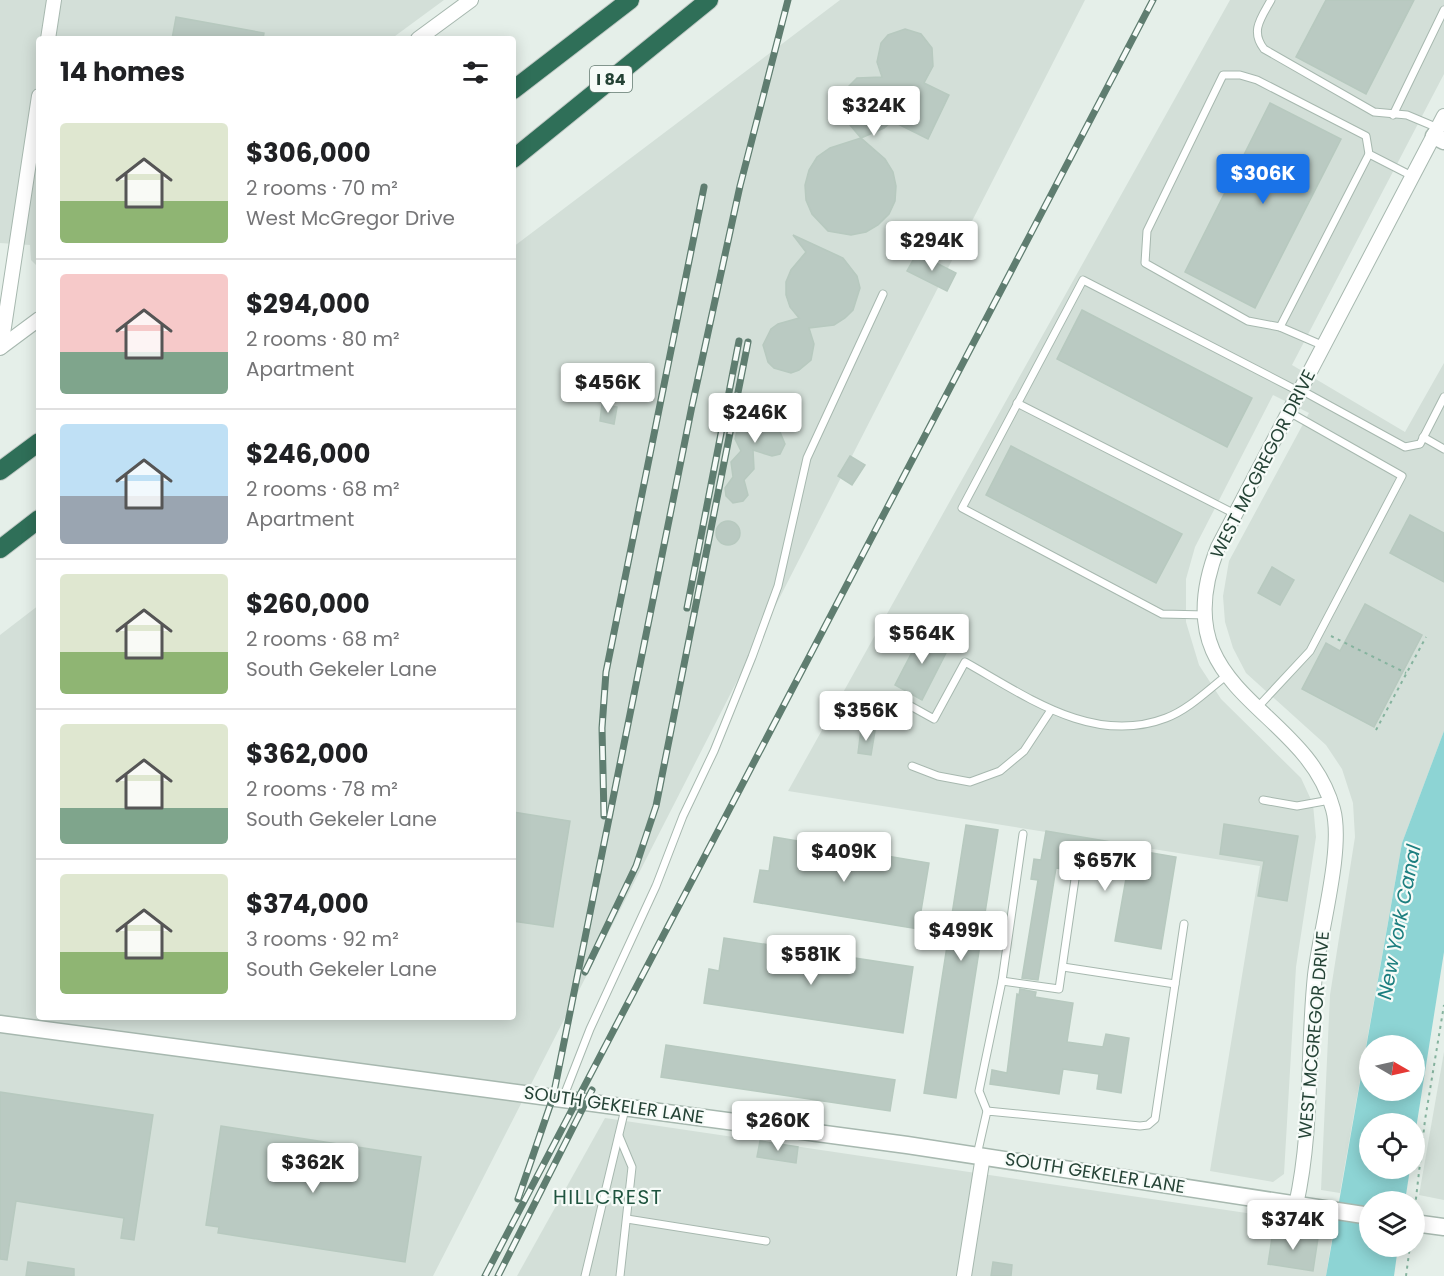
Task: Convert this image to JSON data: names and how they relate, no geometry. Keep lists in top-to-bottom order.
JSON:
{
  "streets": {
    "highway": ["I 84"],
    "street": ["WEST MCGREGOR DRIVE", "SOUTH GEKELER LANE"]
  },
  "crossings": [
    ["WEST MCGREGOR DRIVE", "SOUTH GEKELER LANE"]
  ],
  "districts": ["HILLCREST"],
  "water": ["New York Canal"],
  "north": "right",
  "page": {
    "heading": "14 homes",
    "price": [
      "$324K",
      "$306K",
      "$294K",
      "$456K",
      "$246K",
      "$564K",
      "$356K",
      "$409K",
      "$657K",
      "$499K",
      "$581K",
      "$260K",
      "$362K",
      "$374K"
    ],
    "list": [
      {
        "name": "$306,000",
        "note": "2 rooms · 70 m² · West McGregor Drive"
      },
      {
        "name": "$294,000",
        "note": "2 rooms · 80 m² · Apartment"
      },
      {
        "name": "$246,000",
        "note": "2 rooms · 68 m² · Apartment"
      },
      {
        "name": "$260,000",
        "note": "2 rooms · 68 m² · South Gekeler Lane"
      },
      {
        "name": "$362,000",
        "note": "2 rooms · 78 m² · South Gekeler Lane"
      },
      {
        "name": "$374,000",
        "note": "3 rooms · 92 m² · South Gekeler Lane"
      }
    ]
  }
}
